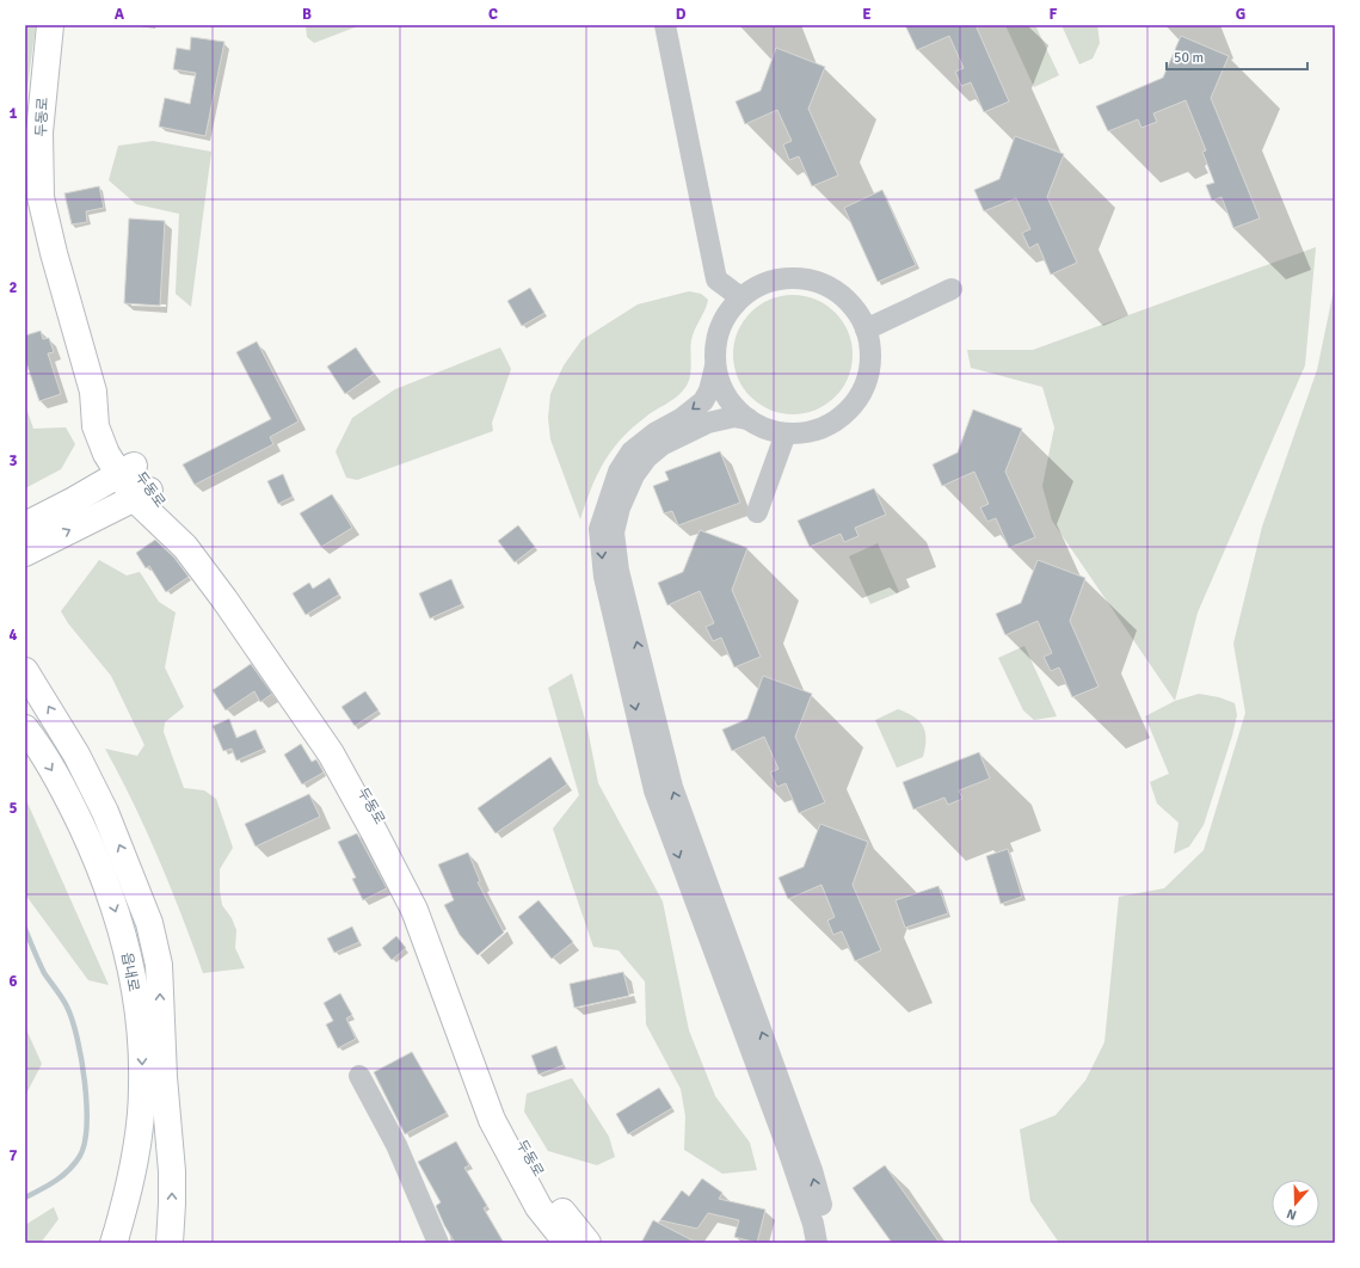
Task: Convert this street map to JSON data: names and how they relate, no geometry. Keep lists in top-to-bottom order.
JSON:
{
  "streets": {
    "street": ["두동로", "읍내로"]
  },
  "scale_bar": "50 m",
  "north": "bottom",
  "grid": {
    "columns": [
      "A",
      "B",
      "C",
      "D",
      "E",
      "F",
      "G"
    ],
    "rows": [
      "1",
      "2",
      "3",
      "4",
      "5",
      "6",
      "7"
    ]
  }
}
